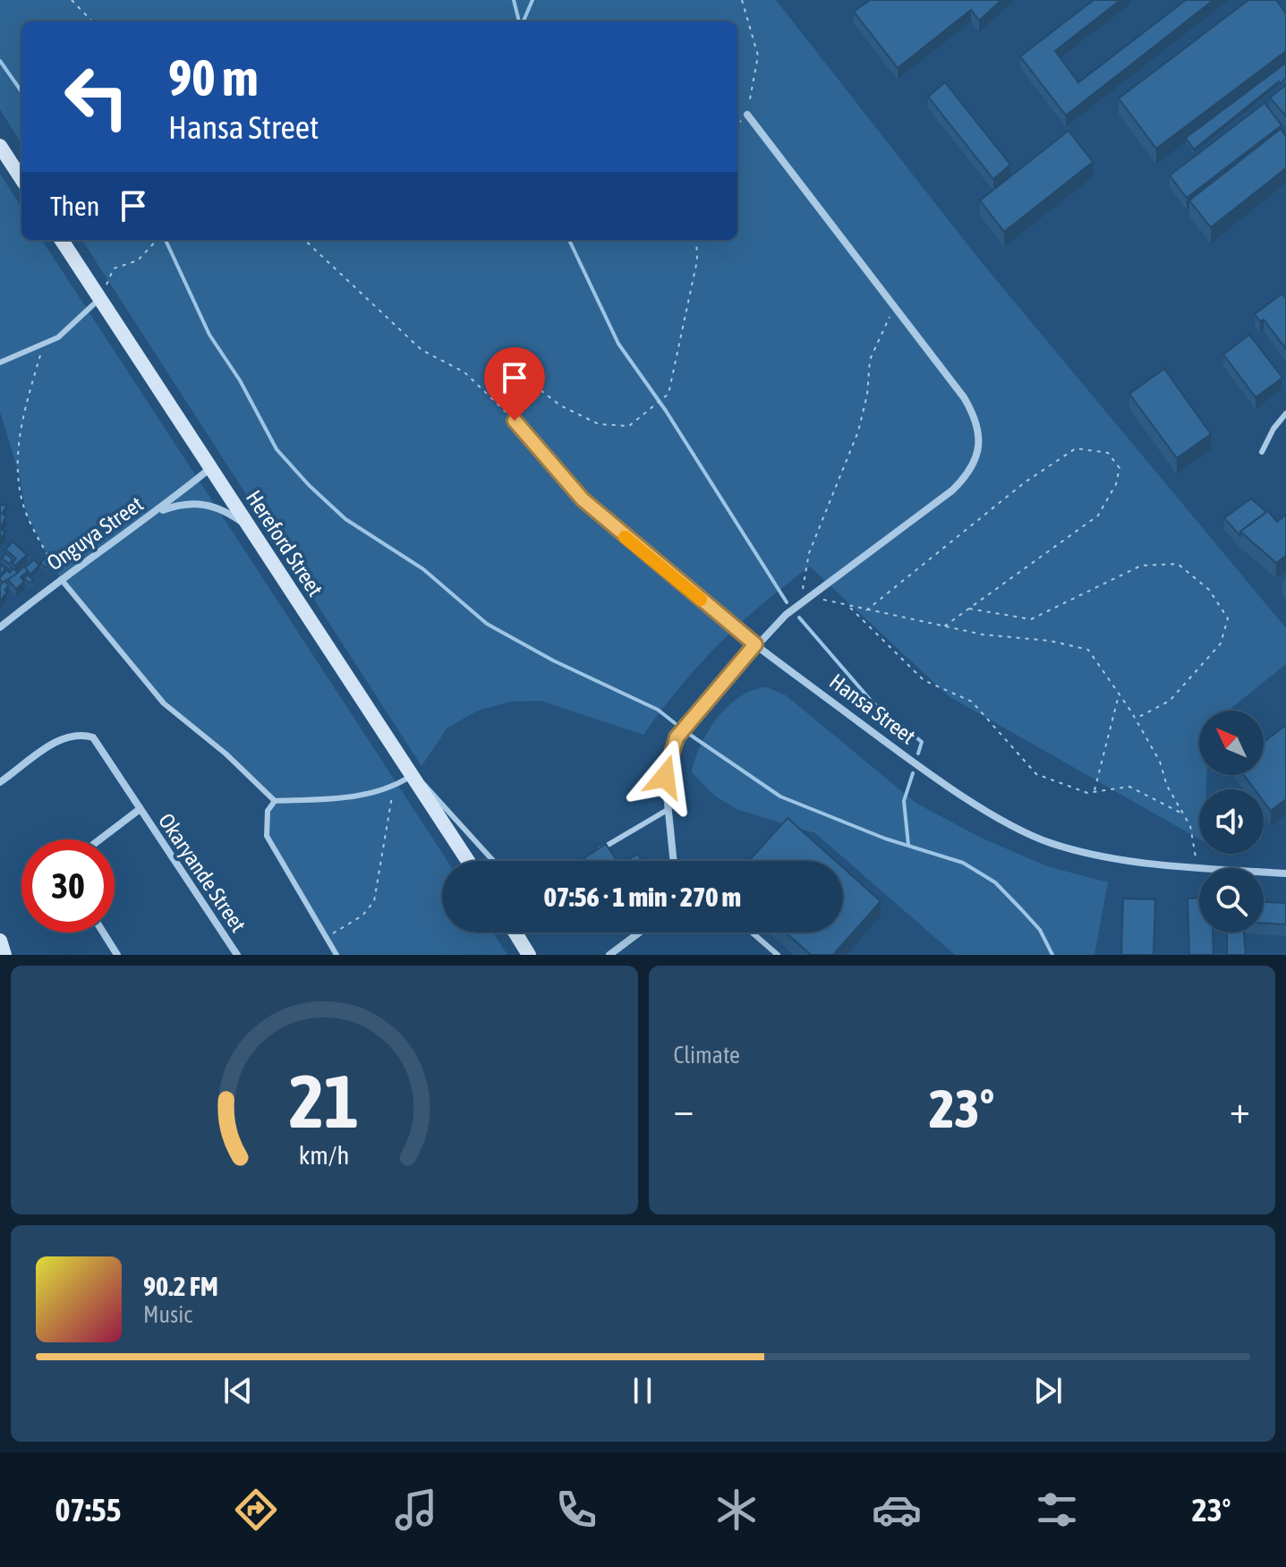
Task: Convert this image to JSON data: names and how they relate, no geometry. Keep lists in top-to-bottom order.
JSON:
{
  "streets": {
    "main road": ["Hereford Street"],
    "street": ["Onguya Street", "Hansa Street", "Okaryande Street"]
  },
  "crossings": [
    ["Onguya Street", "Hereford Street"]
  ],
  "north": "top left",
  "page": {
    "turn": ["90 m", "Hansa Street"],
    "then": "Then",
    "limit": "30",
    "trip": "07:56 · 1 min · 270 m",
    "tile": "Climate",
    "heat": ["−", "23°", "+"],
    "song": ["90.2 FM", "Music"],
    "tabs": ["07:55", "23°"],
    "gauge": ["21", "km/h"]
  }
}
